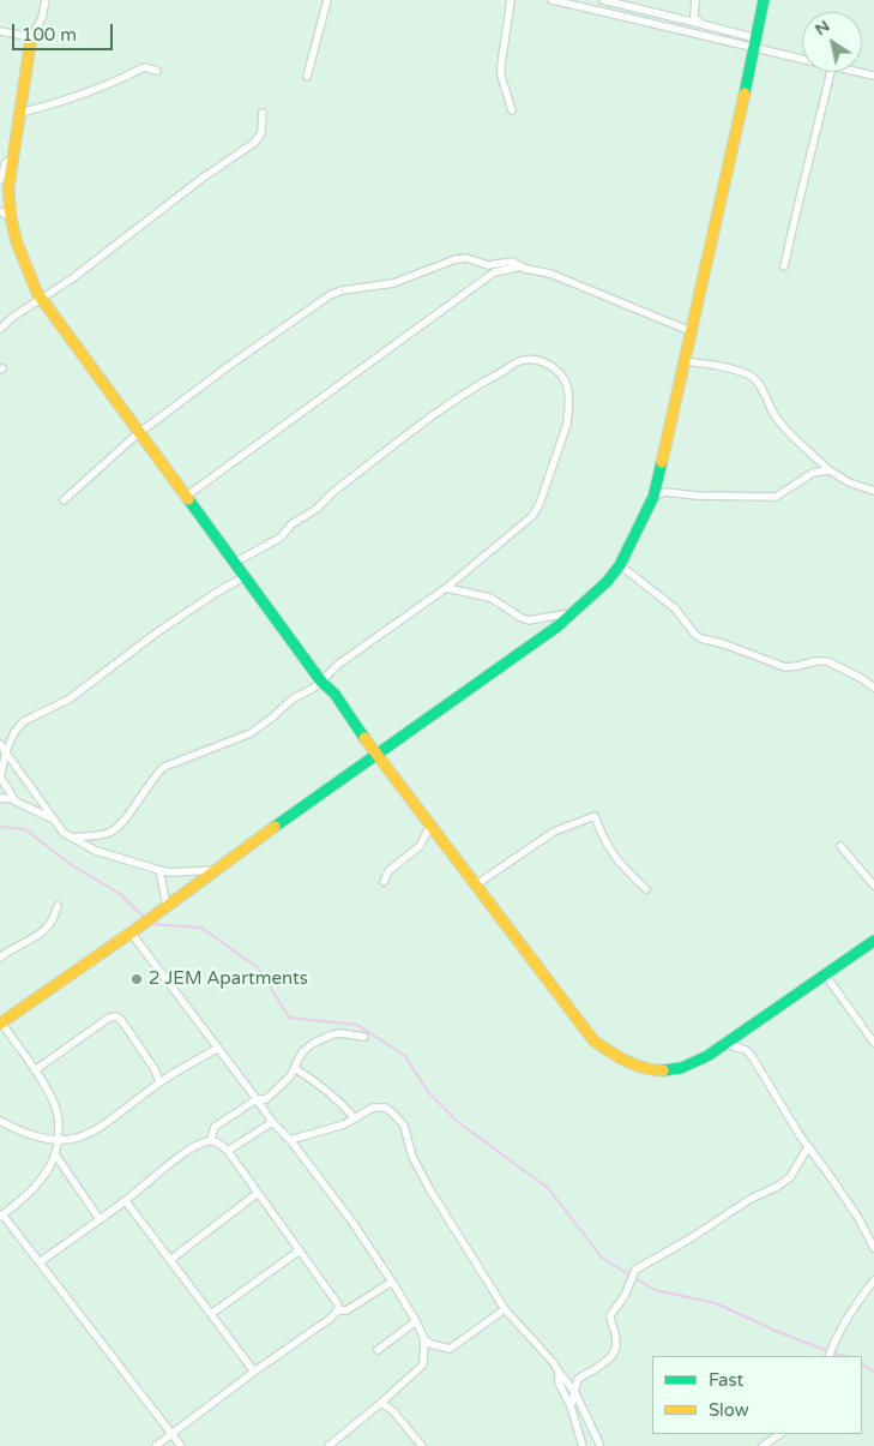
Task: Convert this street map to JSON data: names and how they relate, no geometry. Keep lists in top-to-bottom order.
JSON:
{
  "places": ["2 JEM Apartments"],
  "legend": ["Fast", "Slow"],
  "scale_bar": "100 m",
  "north": "top left"
}
